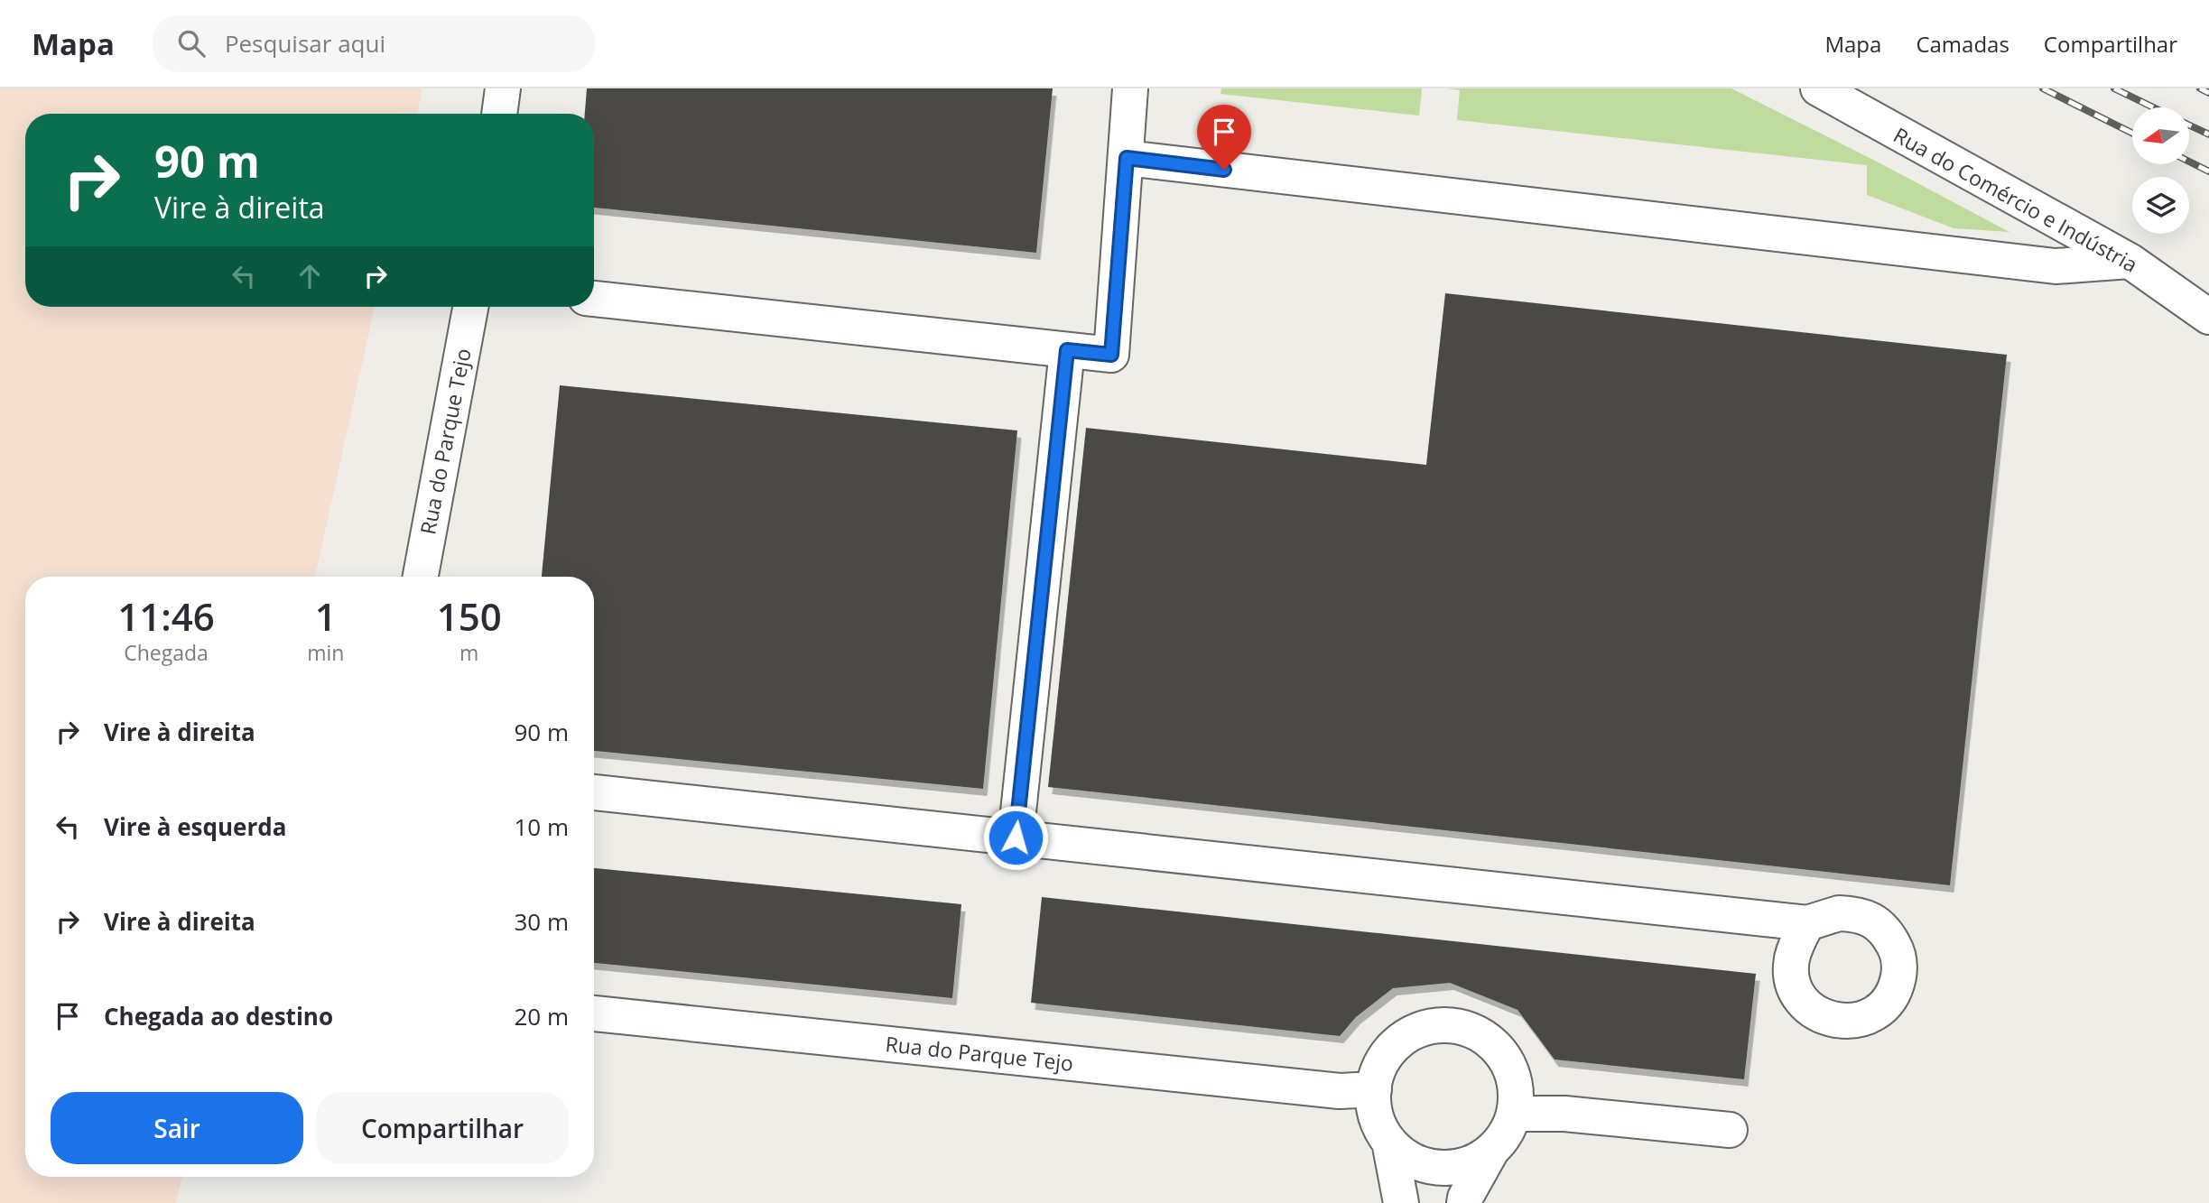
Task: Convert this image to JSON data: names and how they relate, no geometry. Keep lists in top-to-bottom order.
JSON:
{
  "streets": {
    "street": ["Rua do Comércio e Indústria", "Rua do Parque Tejo"]
  },
  "north": "left",
  "page": {
    "header": "Mapa",
    "search": "Pesquisar aqui",
    "nav": ["Mapa", "Camadas", "Compartilhar"],
    "turn": ["90 m", "Vire à direita"],
    "eta": [
      "11:46",
      "Chegada",
      "1",
      "min",
      "150",
      "m"
    ],
    "list": [
      {
        "name": "Vire à direita",
        "value": "90 m"
      },
      {
        "name": "Vire à esquerda",
        "value": "10 m"
      },
      {
        "name": "Vire à direita",
        "value": "30 m"
      },
      {
        "name": "Chegada ao destino",
        "value": "20 m"
      }
    ],
    "buttons": ["Sair", "Compartilhar"]
  }
}
